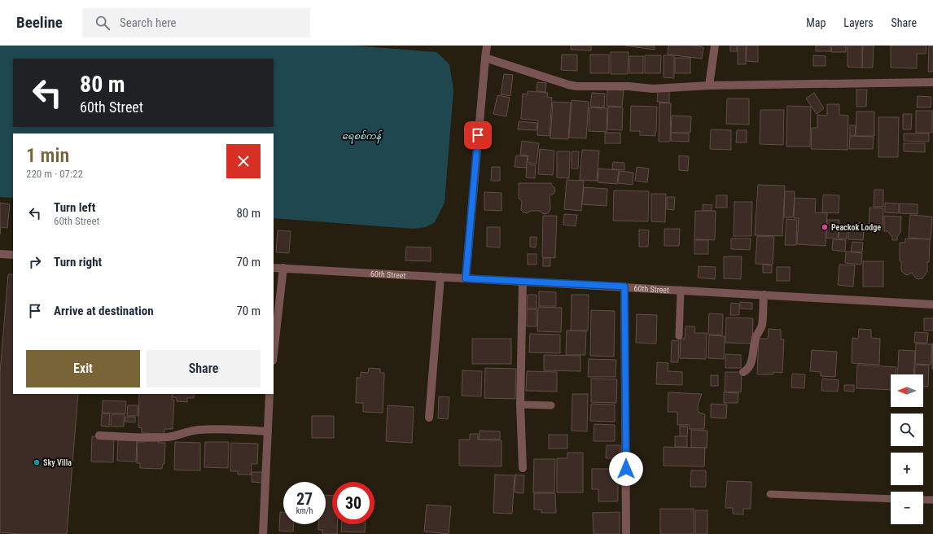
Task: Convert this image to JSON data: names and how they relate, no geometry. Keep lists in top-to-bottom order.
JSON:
{
  "streets": {
    "street": ["60th Street"]
  },
  "water": ["ရေစစ်ကန်"],
  "places": ["Peackok Lodge", "Sky Villa"],
  "north": "left",
  "page": {
    "header": "Beeline",
    "search": "Search here",
    "nav": ["Map", "Layers", "Share"],
    "turn": ["80 m", "60th Street"],
    "heading": ["1 min", "220 m · 07:22"],
    "list": [
      {
        "name": "Turn left",
        "note": "60th Street",
        "value": "80 m"
      },
      {
        "name": "Turn right",
        "value": "70 m"
      },
      {
        "name": "Arrive at destination",
        "value": "70 m"
      }
    ],
    "buttons": ["Exit", "Share"],
    "map_buttons": ["+", "−"],
    "speed": "27 km/h",
    "limit": "30"
  }
}
